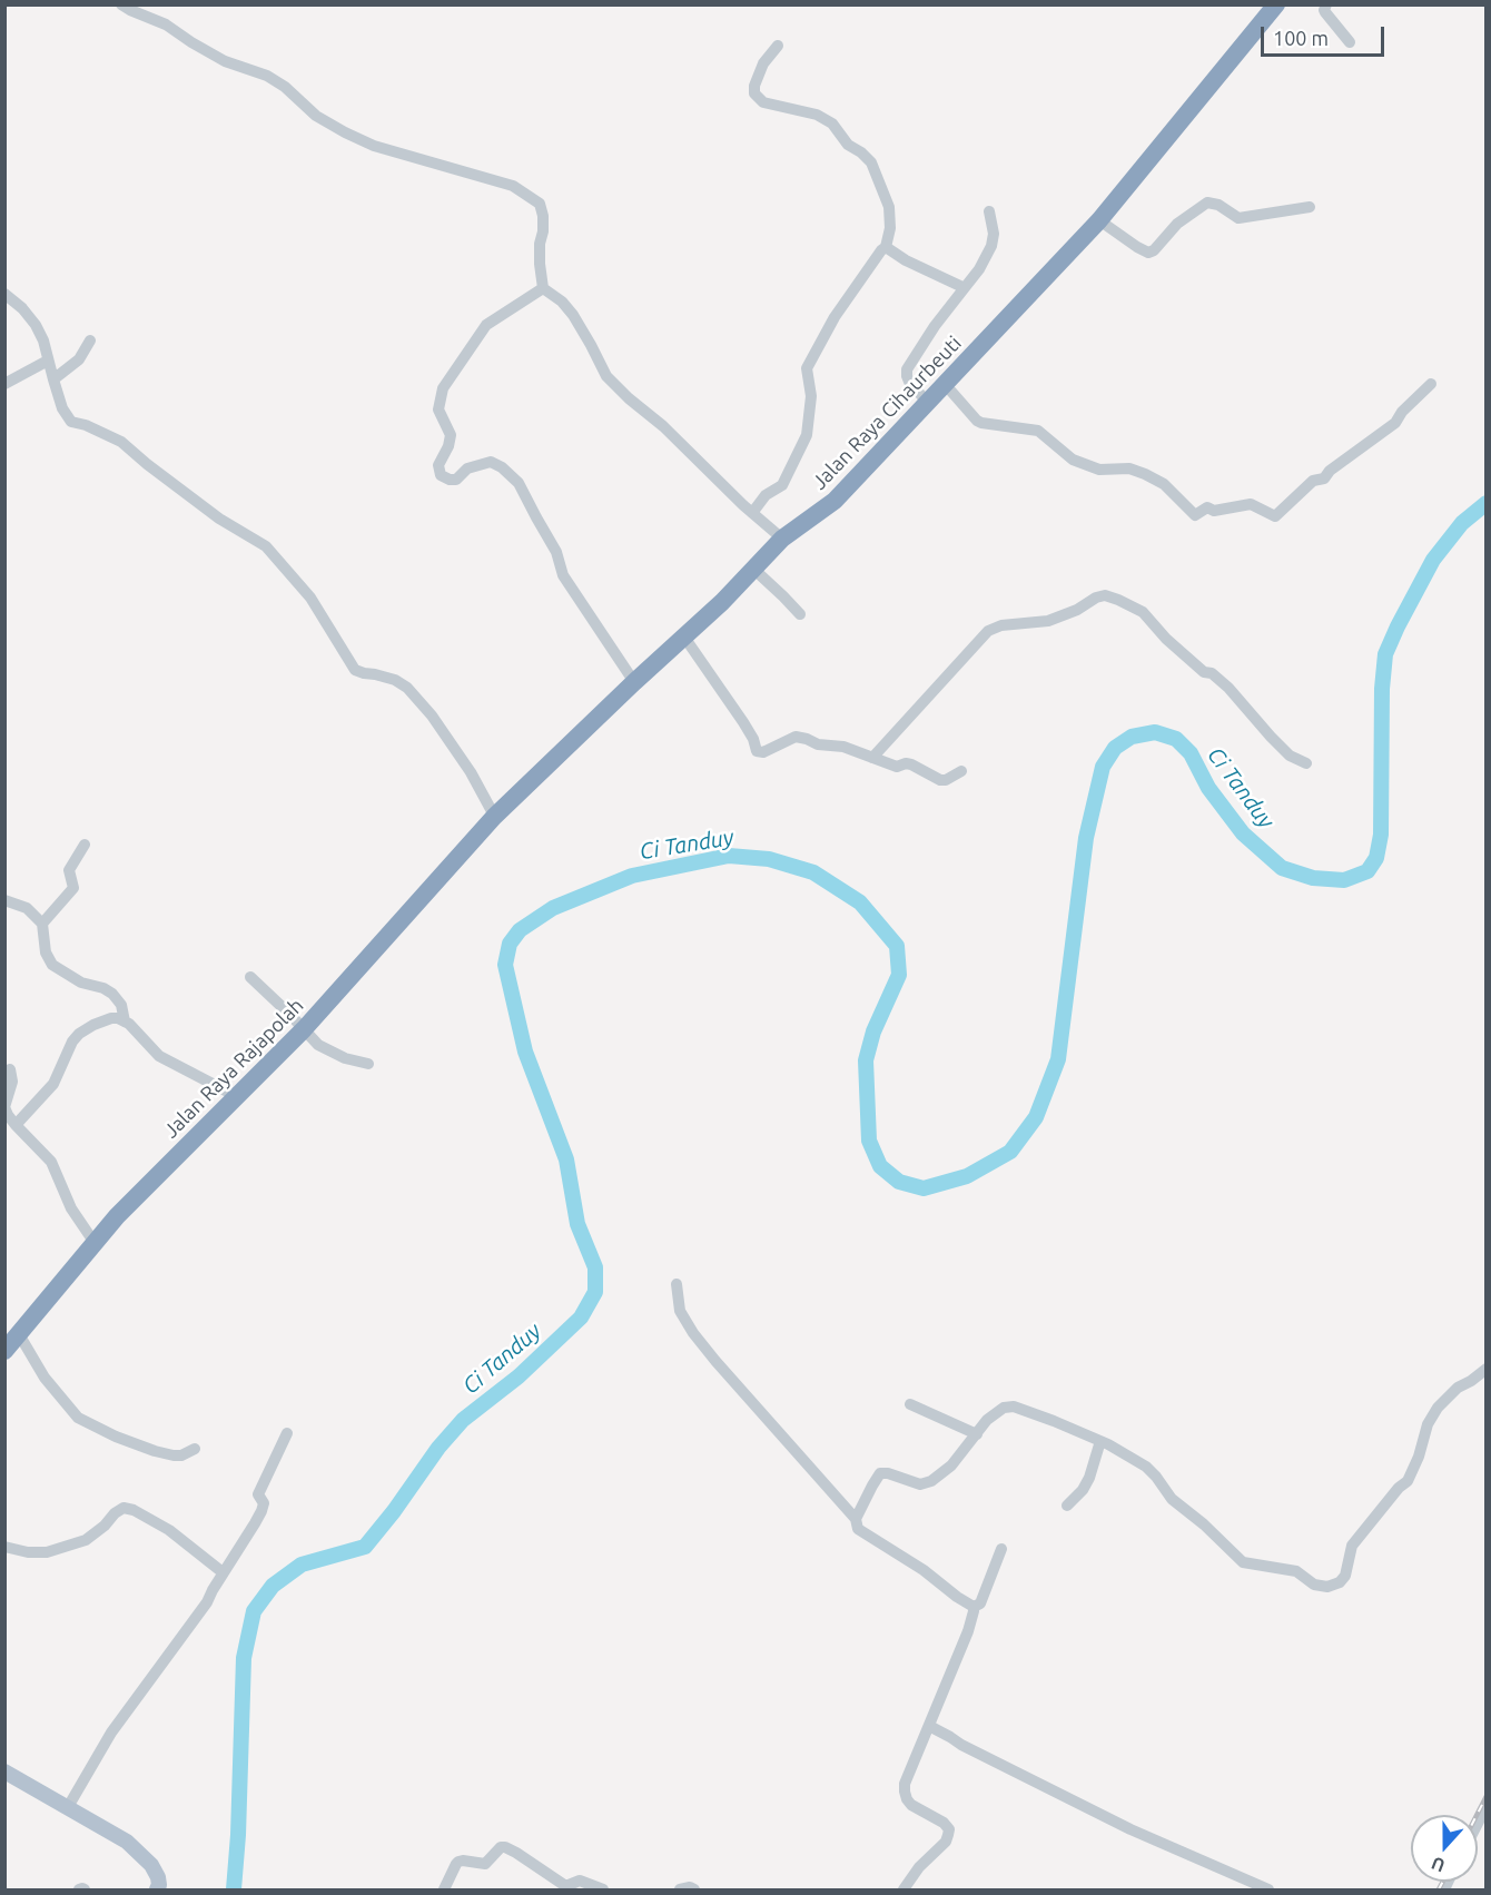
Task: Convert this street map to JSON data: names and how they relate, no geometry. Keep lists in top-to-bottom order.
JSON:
{
  "streets": {
    "highway": ["Jalan Raya Cihaurbeuti", "Jalan Raya Rajapolah"]
  },
  "crossings": [
    ["Jalan Raya Cihaurbeuti", "Jalan Raya Rajapolah"]
  ],
  "water": ["Ci Tanduy"],
  "scale_bar": "100 m",
  "north": "bottom"
}
